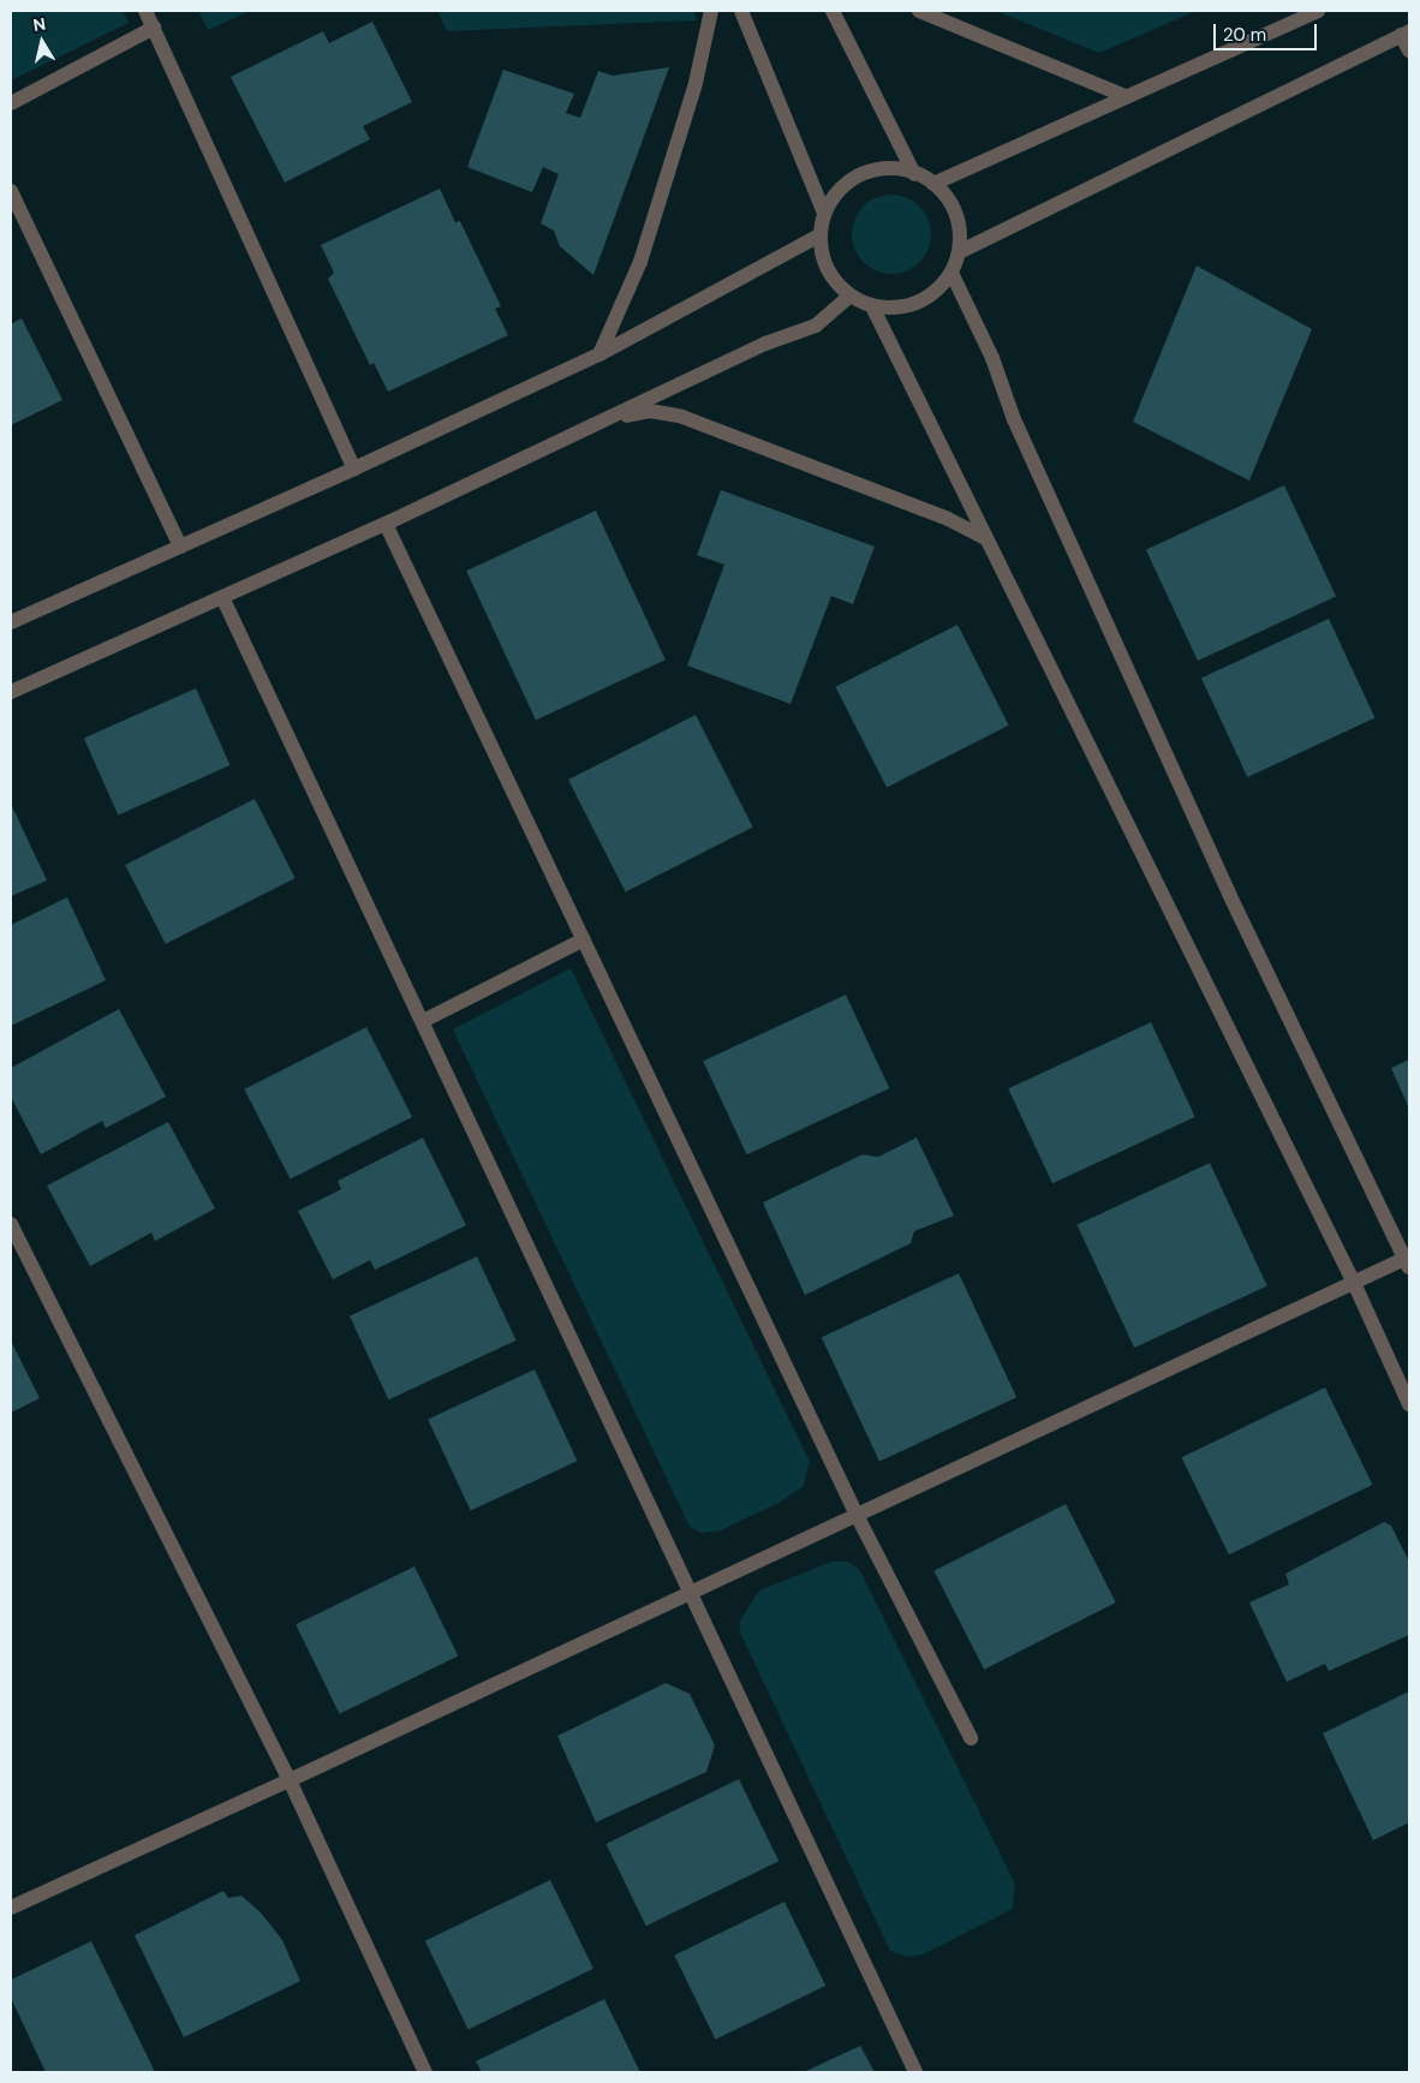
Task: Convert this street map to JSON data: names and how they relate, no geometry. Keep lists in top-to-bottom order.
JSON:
{
  "scale_bar": "20 m",
  "north": "top"
}
